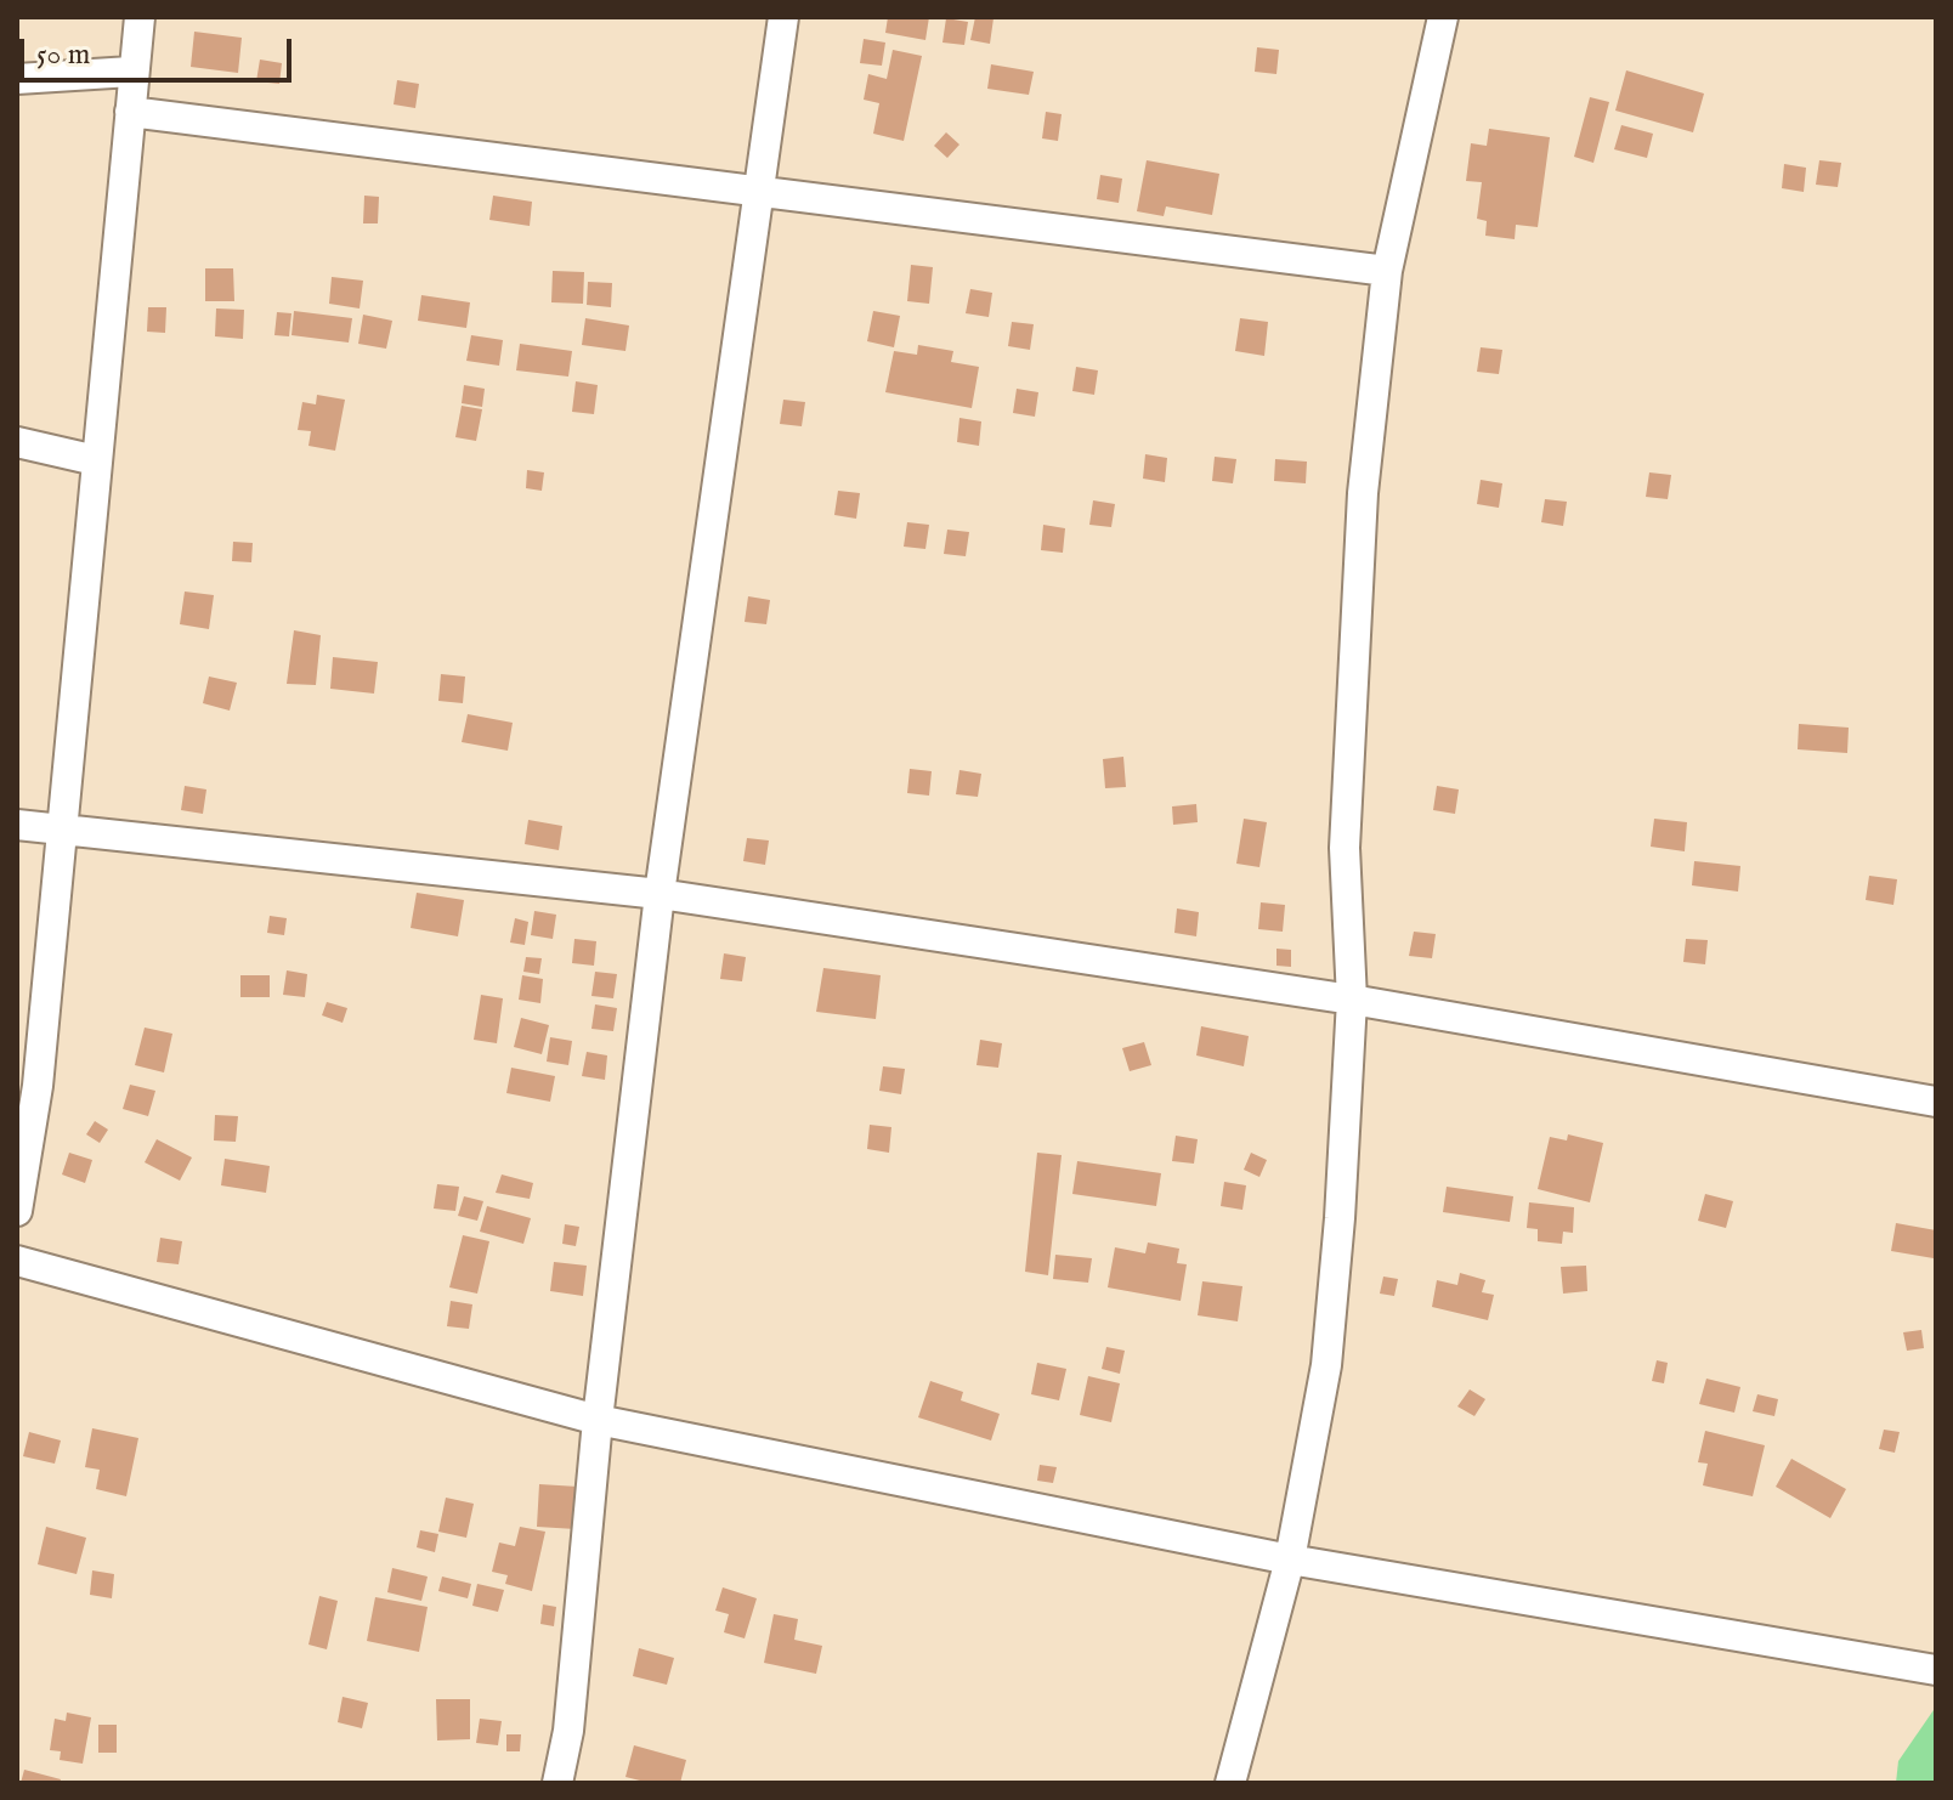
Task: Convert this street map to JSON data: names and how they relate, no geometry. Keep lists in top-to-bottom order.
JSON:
{
  "scale_bar": "50 m"
}
